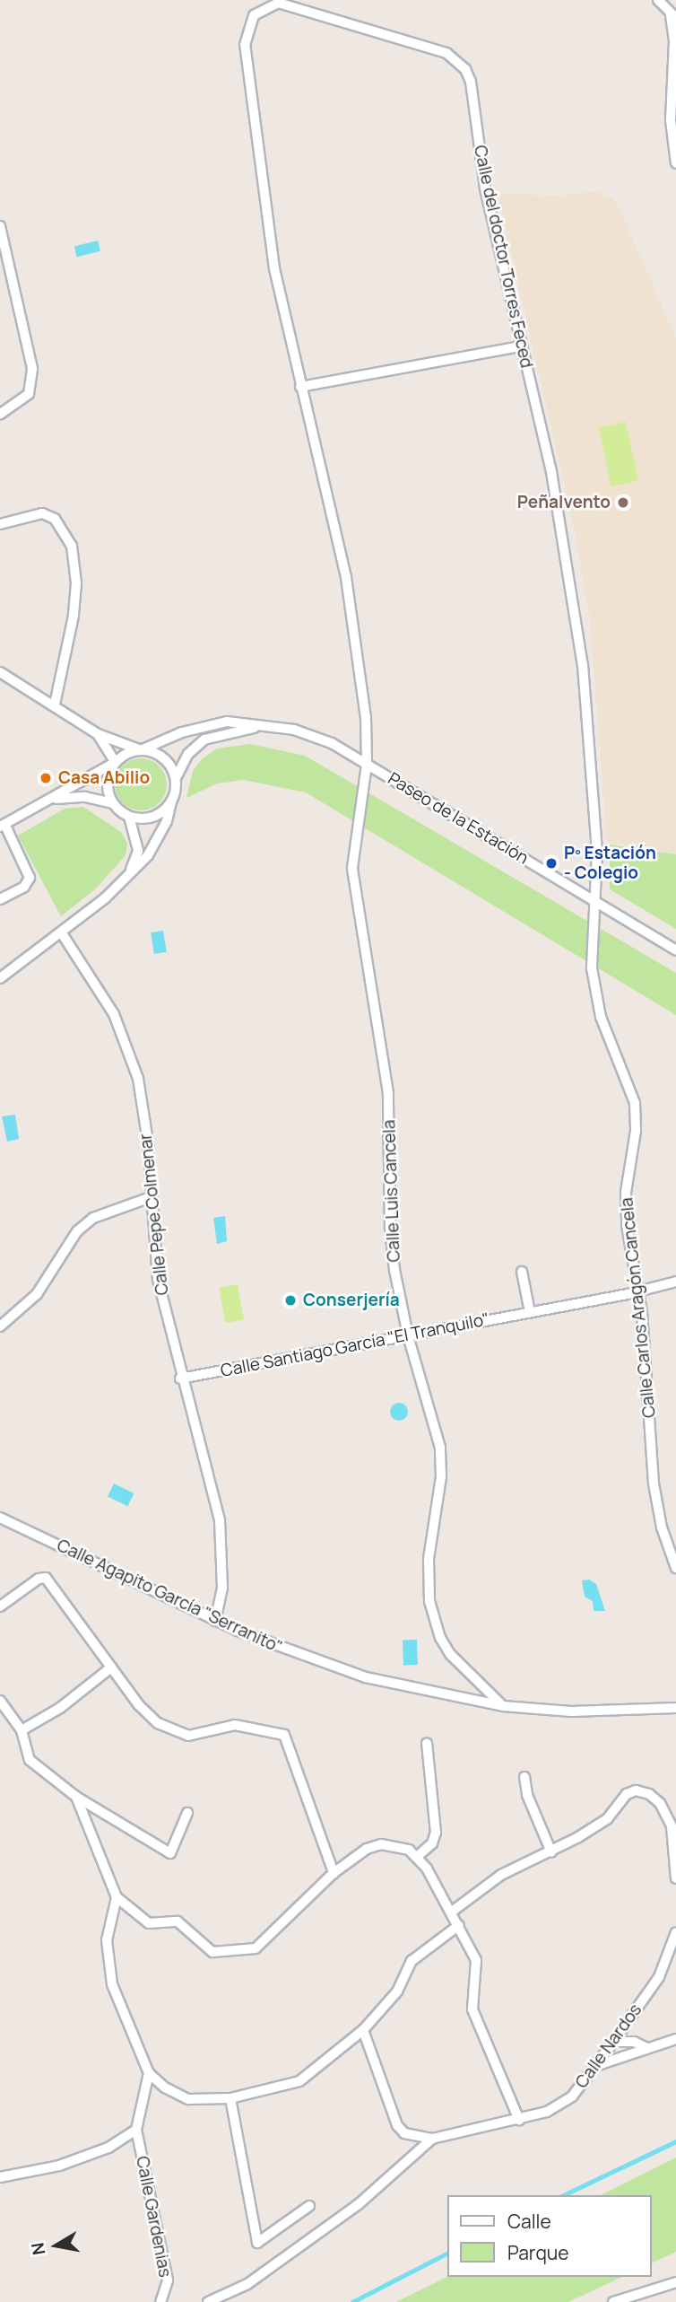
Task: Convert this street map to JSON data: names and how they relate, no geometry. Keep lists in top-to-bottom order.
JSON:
{
  "streets": {
    "street": [
      "Calle del doctor Torres Feced",
      "Paseo de la Estación",
      "Calle Luis Cancela",
      "Calle Pepe Colmenar",
      "Calle Carlos Aragón Cancela",
      "Calle Santiago García \"El Tranquilo\"",
      "Calle Agapito García \"Serranito\"",
      "Calle Nardos",
      "Calle Gardenias"
    ]
  },
  "crossings": [
    ["Calle del doctor Torres Feced", "Paseo de la Estación"],
    ["Calle del doctor Torres Feced", "Calle Luis Cancela"],
    ["Calle del doctor Torres Feced", "Calle Carlos Aragón Cancela"],
    ["Paseo de la Estación", "Calle Luis Cancela"],
    ["Paseo de la Estación", "Calle Carlos Aragón Cancela"],
    ["Calle Luis Cancela", "Calle Santiago García \"El Tranquilo\""],
    ["Calle Luis Cancela", "Calle Agapito García \"Serranito\""],
    ["Calle Pepe Colmenar", "Calle Santiago García \"El Tranquilo\""],
    ["Calle Pepe Colmenar", "Calle Agapito García \"Serranito\""],
    ["Calle Carlos Aragón Cancela", "Calle Santiago García \"El Tranquilo\""]
  ],
  "places": [
    "Peñalvento",
    "Casa Abilio",
    "Pº Estación - Colegio",
    "Conserjería"
  ],
  "legend": ["Calle", "Parque"],
  "north": "left"
}
